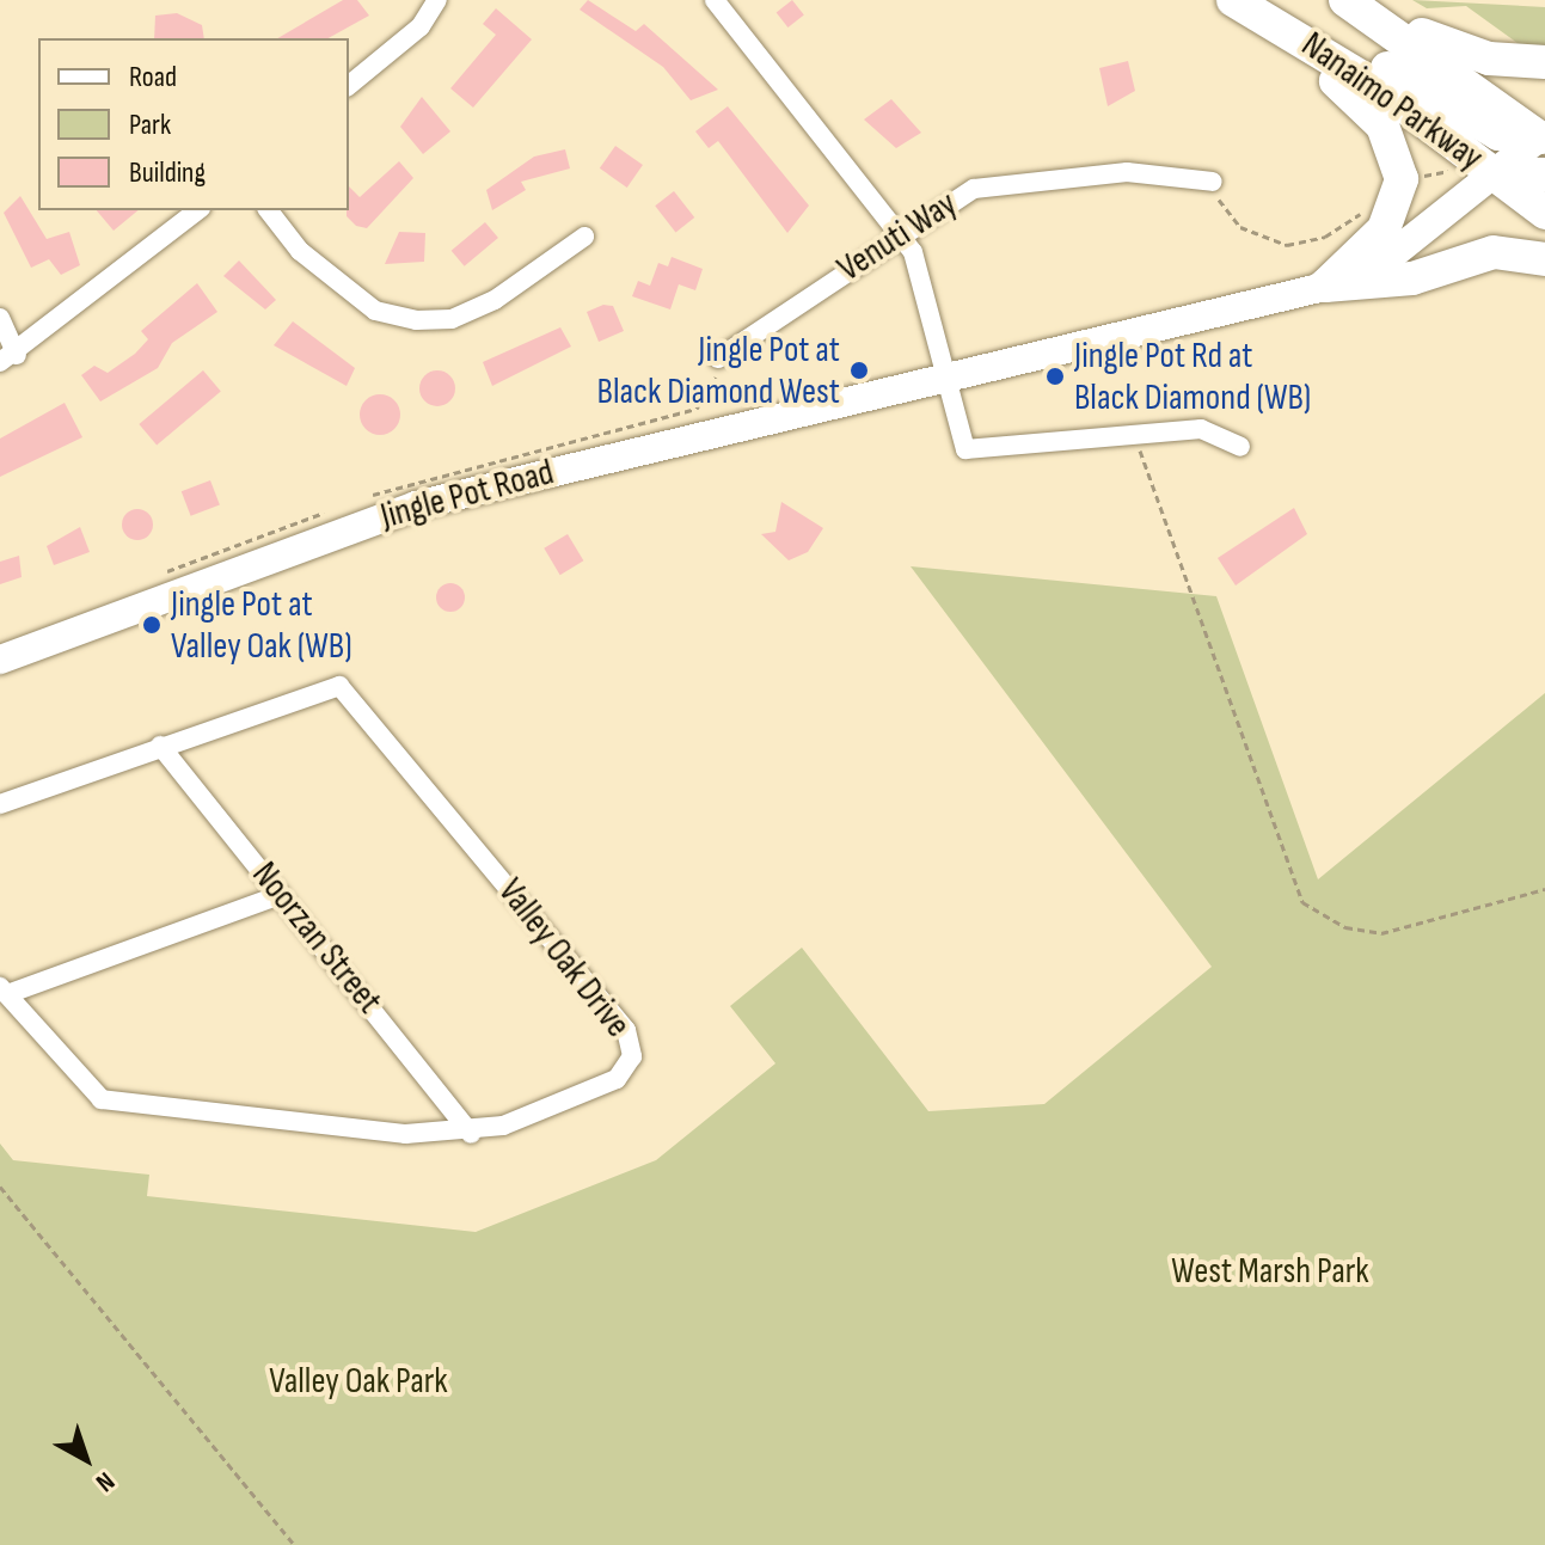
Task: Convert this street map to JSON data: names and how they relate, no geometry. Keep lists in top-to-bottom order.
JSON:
{
  "streets": {
    "highway": ["Nanaimo Parkway"],
    "main road": ["Jingle Pot Road"],
    "street": ["Venuti Way", "Noorzan Street", "Valley Oak Drive"]
  },
  "crossings": [
    ["Nanaimo Parkway", "Jingle Pot Road"],
    ["Noorzan Street", "Valley Oak Drive"]
  ],
  "parks": ["West Marsh Park", "Valley Oak Park"],
  "places": ["Jingle Pot at Black Diamond West", "Jingle Pot Rd at Black Diamond (WB)", "Jingle Pot at Valley Oak (WB)"],
  "legend": ["Road", "Park", "Building"],
  "north": "bottom right"
}
